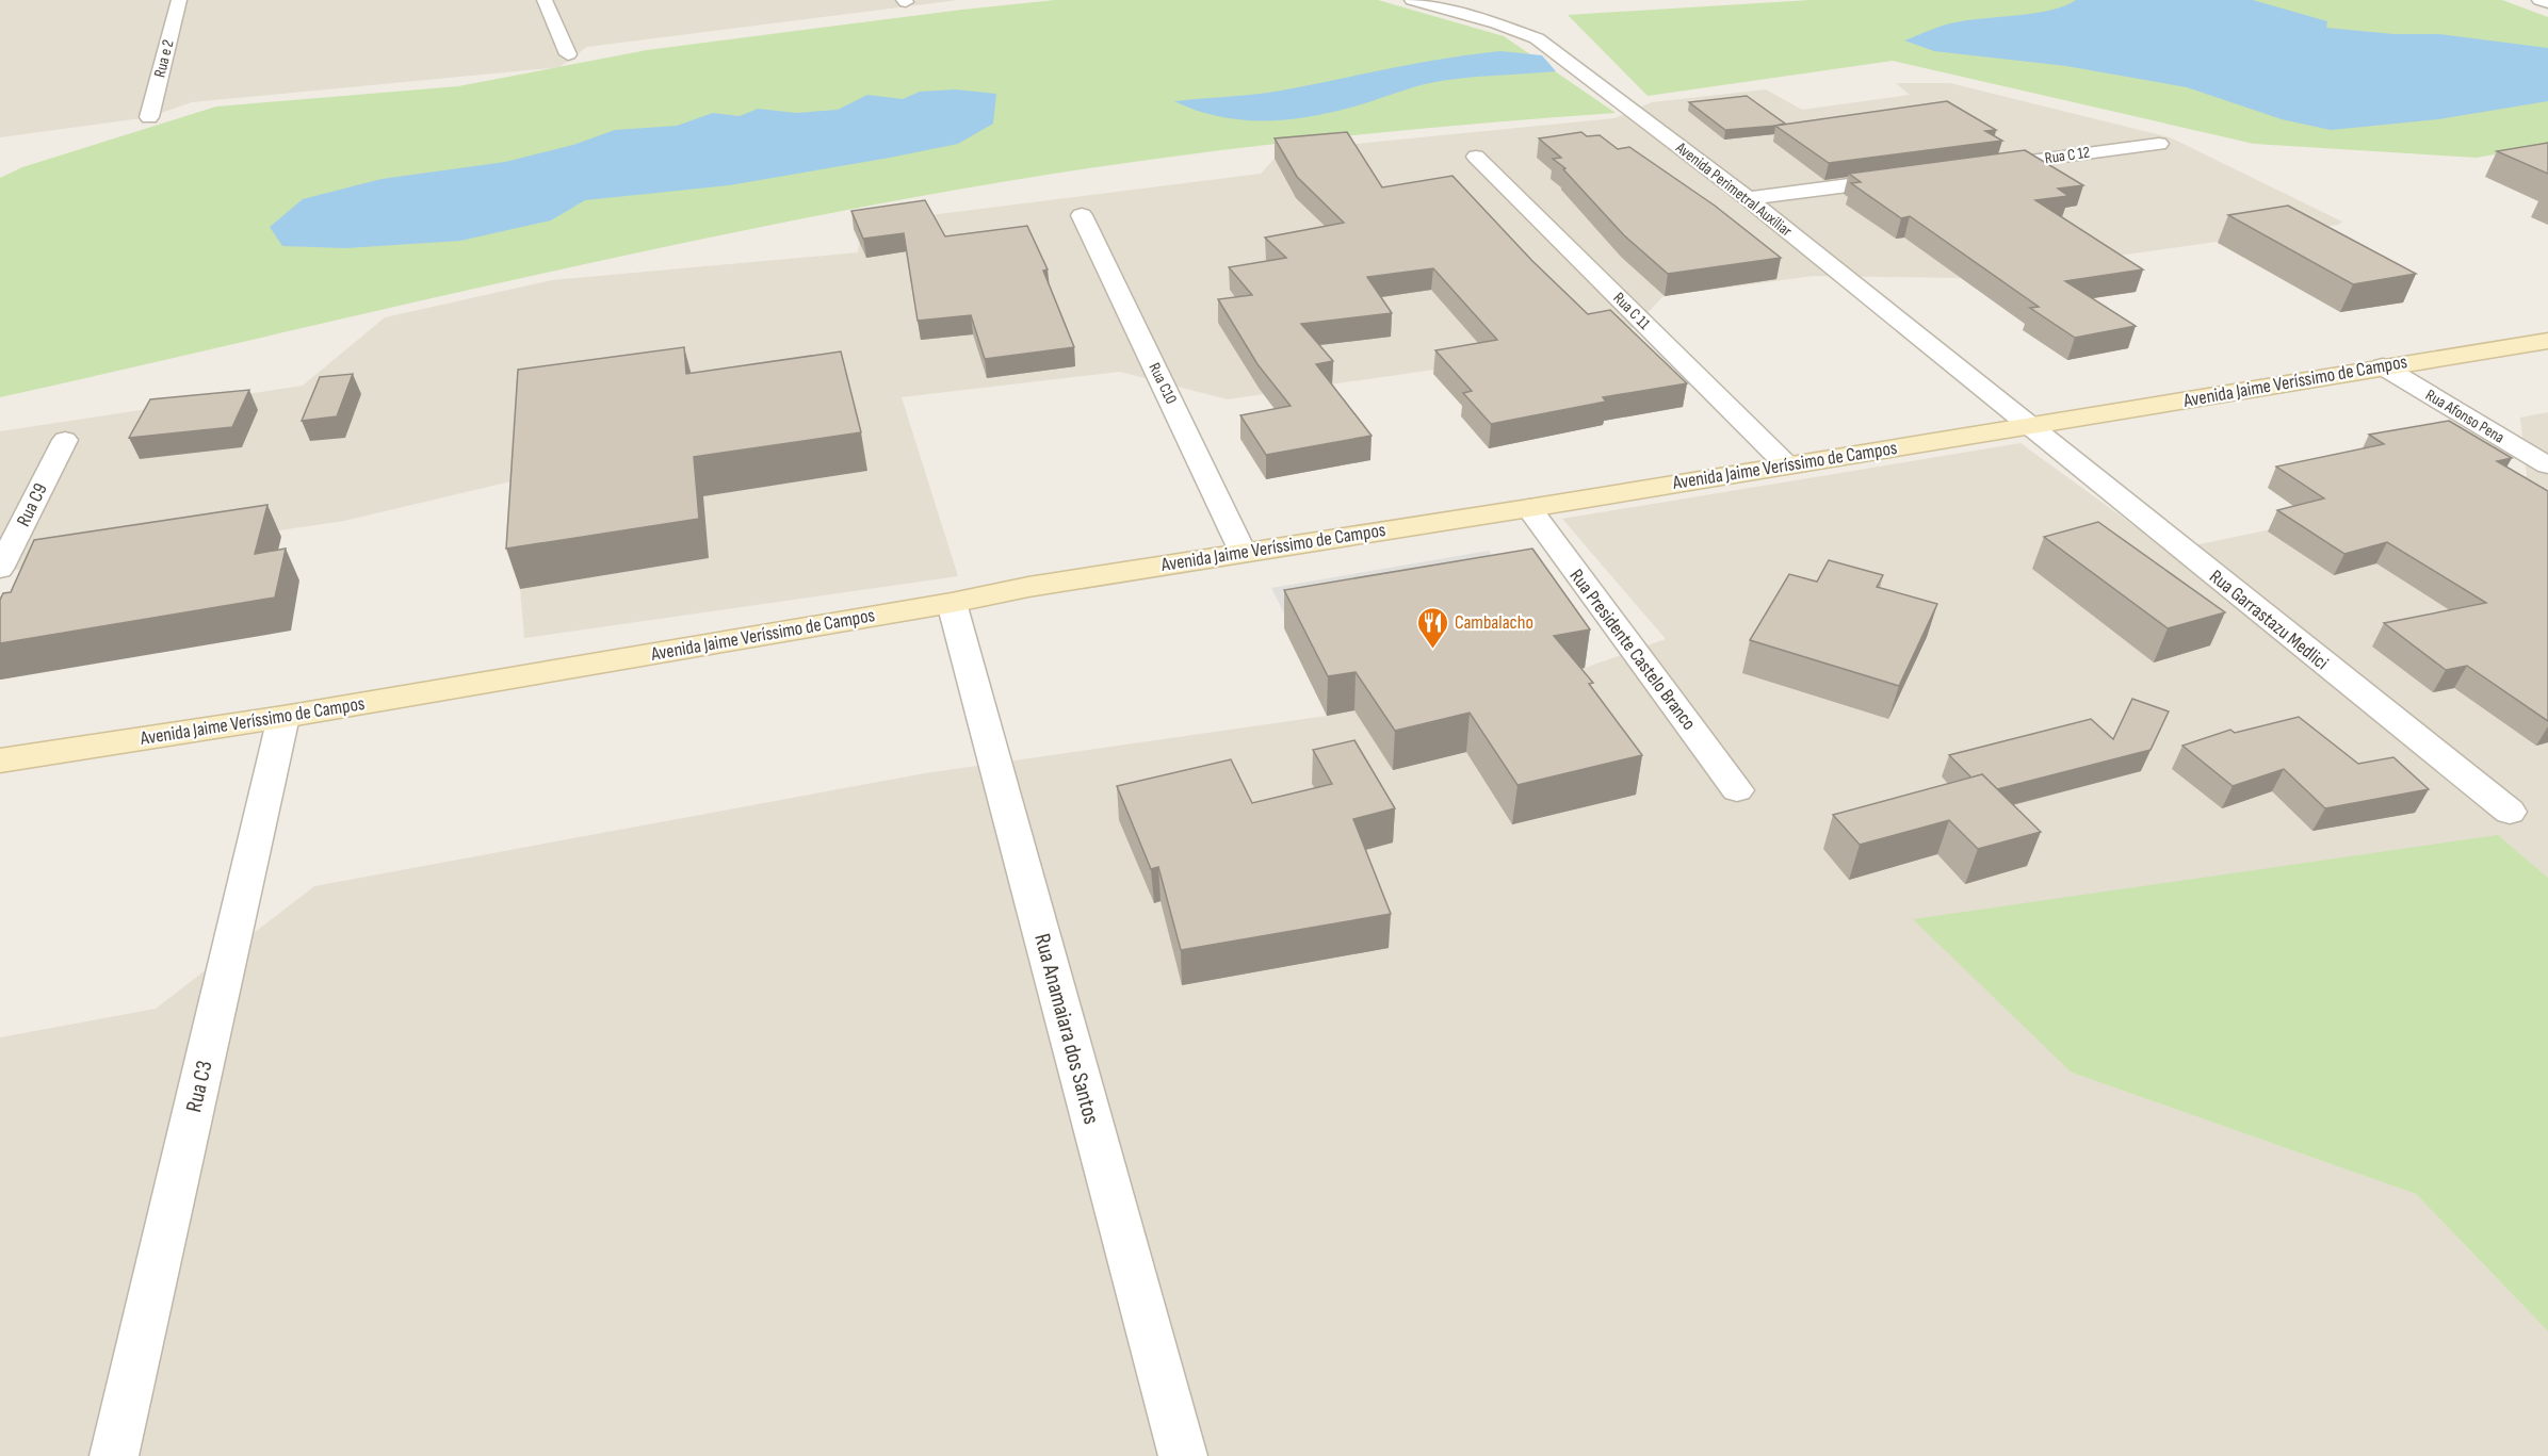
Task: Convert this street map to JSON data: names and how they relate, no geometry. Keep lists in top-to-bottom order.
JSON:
{
  "streets": {
    "street": [
      "Rua e 2",
      "Rua C 12",
      "Avenida Perimetral Auxiliar",
      "Rua C 11",
      "Avenida Jaime Veríssimo de Campos",
      "Rua C10",
      "Rua Afonso Pena",
      "Rua C9",
      "Rua Garrastazu Medlici",
      "Rua Presidente Castelo Branco",
      "Rua Anamaiara dos Santos",
      "Rua C3"
    ]
  },
  "crossings": [
    ["Avenida Perimetral Auxiliar", "Avenida Jaime Veríssimo de Campos"],
    ["Avenida Perimetral Auxiliar", "Rua Garrastazu Medlici"],
    ["Rua C 11", "Avenida Jaime Veríssimo de Campos"],
    ["Avenida Jaime Veríssimo de Campos", "Rua C10"],
    ["Avenida Jaime Veríssimo de Campos", "Rua Afonso Pena"],
    ["Avenida Jaime Veríssimo de Campos", "Rua Garrastazu Medlici"],
    ["Avenida Jaime Veríssimo de Campos", "Rua Presidente Castelo Branco"],
    ["Avenida Jaime Veríssimo de Campos", "Rua Anamaiara dos Santos"],
    ["Avenida Jaime Veríssimo de Campos", "Rua C3"]
  ],
  "places": {
    "restaurant": ["Cambalacho"]
  }
}
